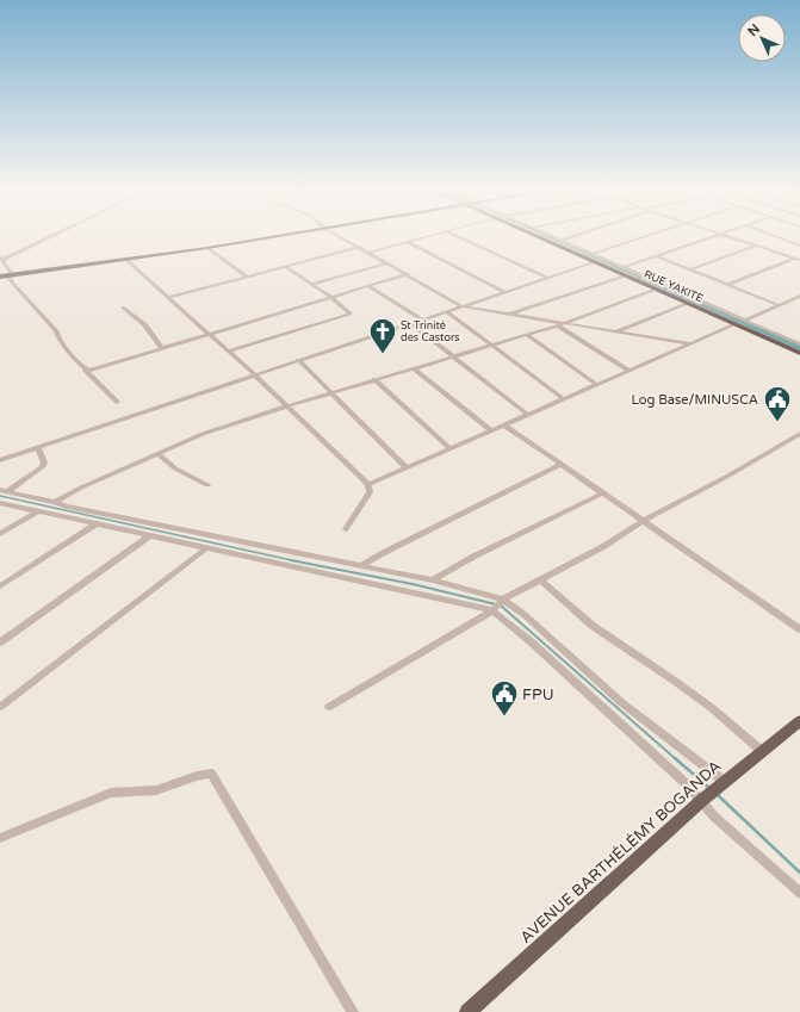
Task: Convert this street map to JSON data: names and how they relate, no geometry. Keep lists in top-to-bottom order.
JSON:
{
  "streets": {
    "main road": ["RUE YAKITE", "AVENUE BARTHÉLÉMY BOGANDA"]
  },
  "places": {
    "church": ["St Trinité des Castors"],
    "public building": ["Log Base/MINUSCA", "FPU"]
  },
  "north": "top left"
}
